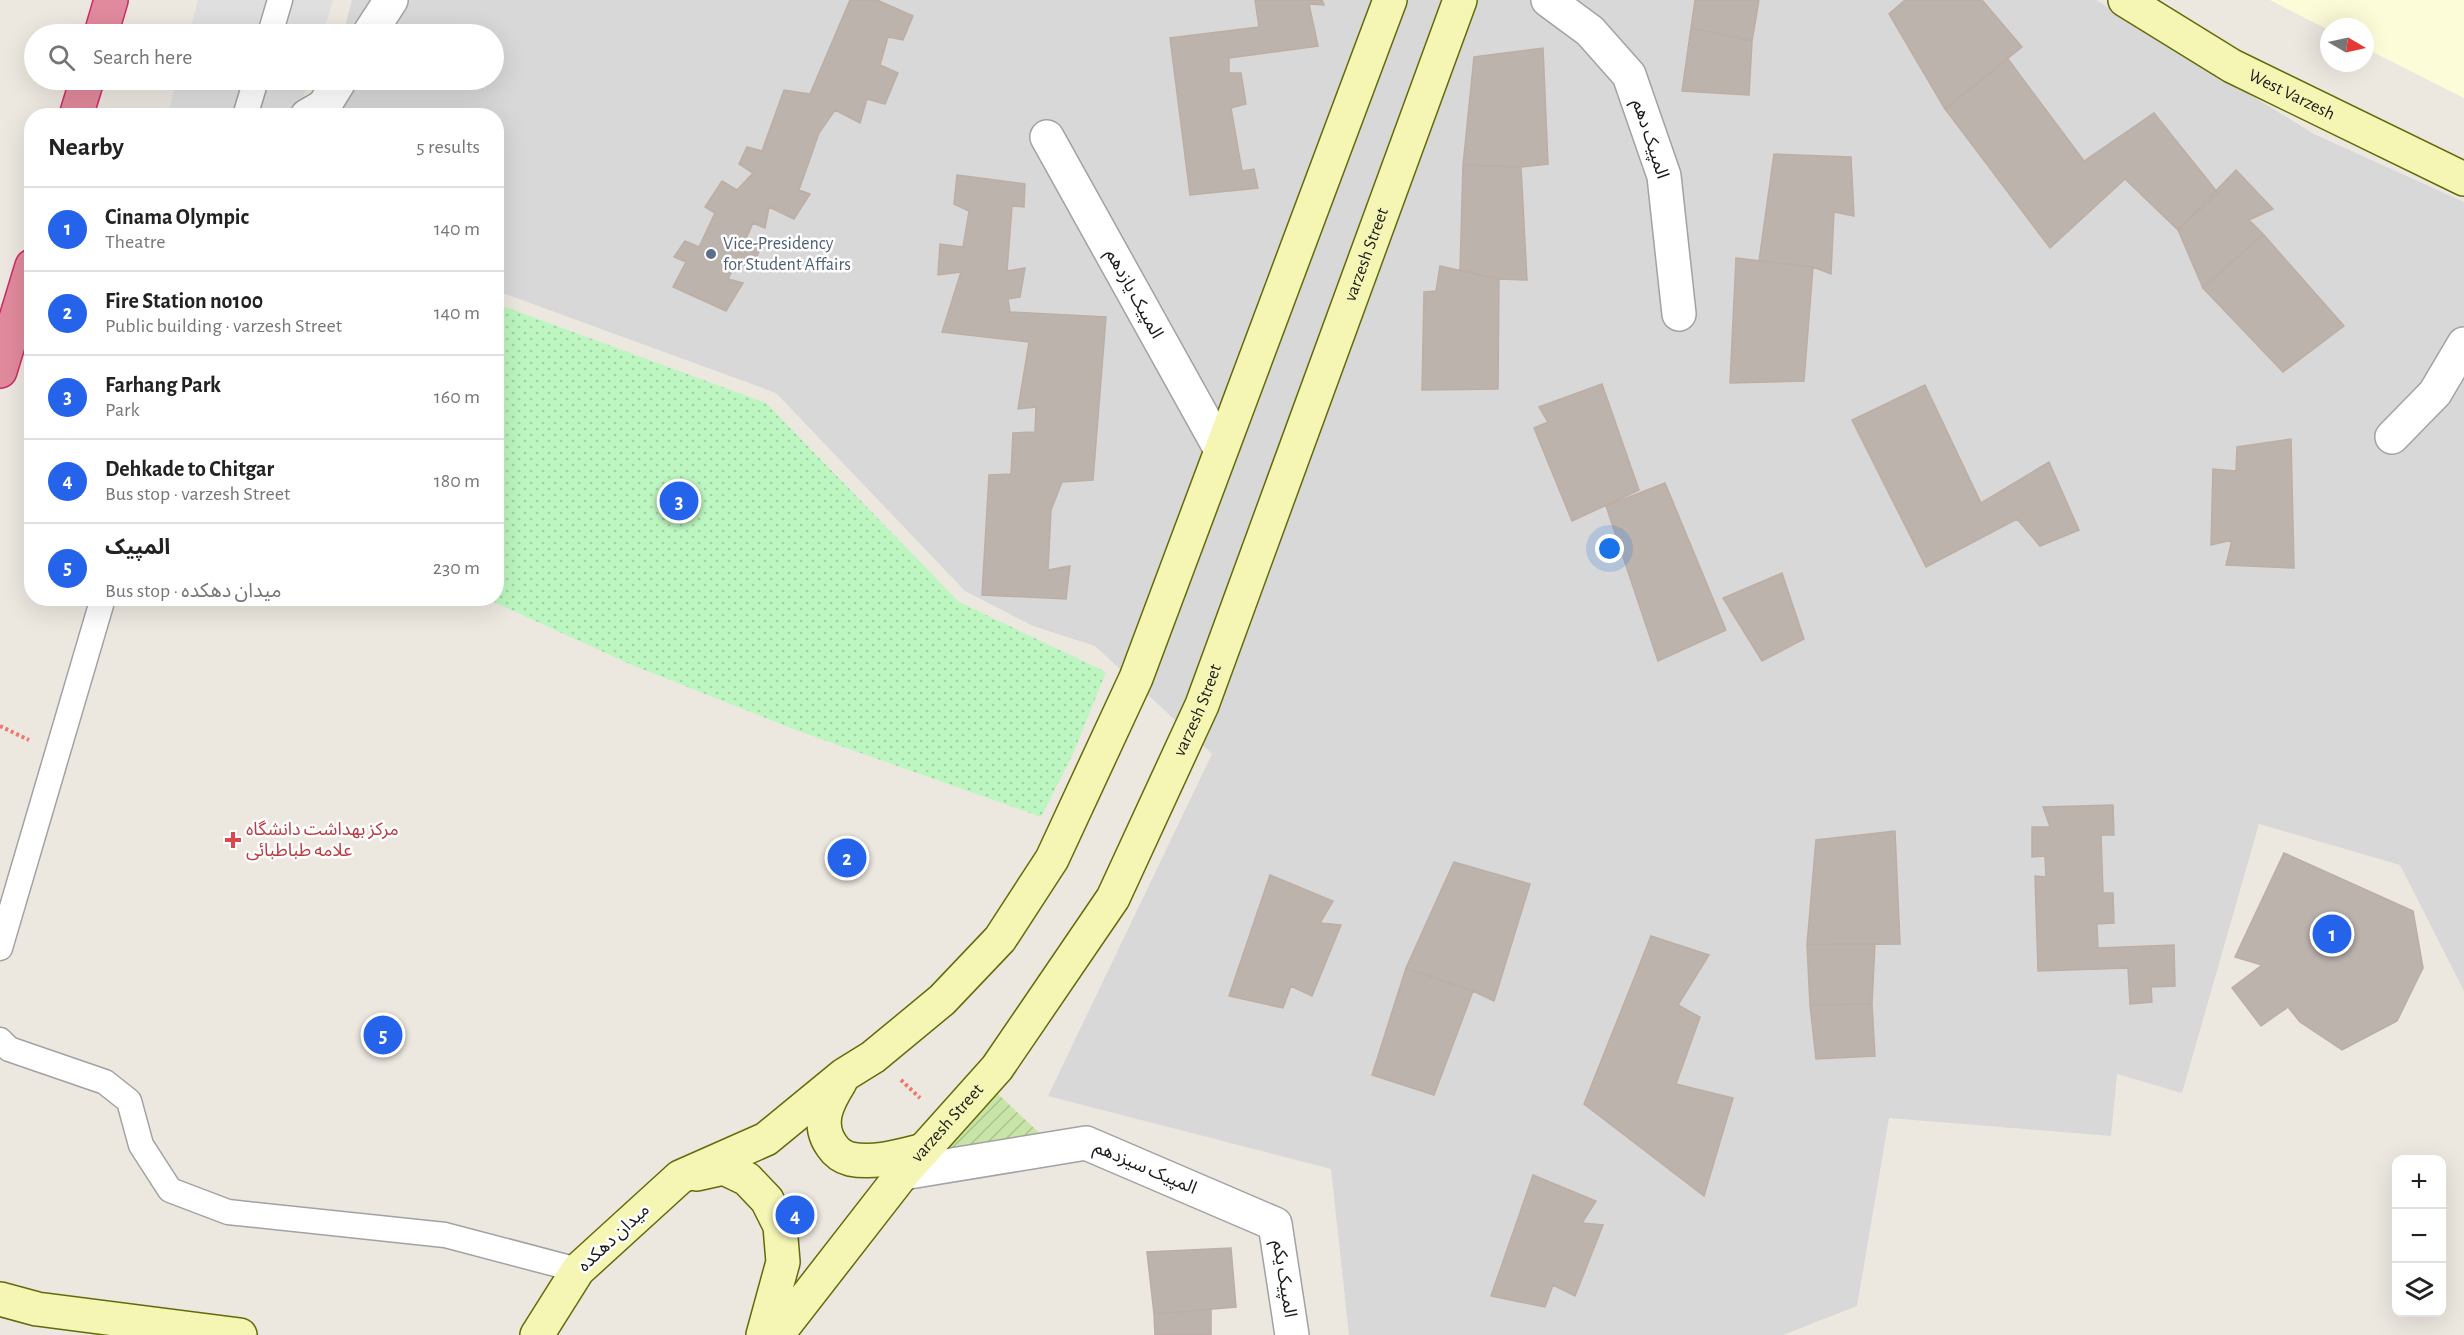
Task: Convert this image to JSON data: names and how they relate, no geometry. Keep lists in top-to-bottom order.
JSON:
{
  "streets": {
    "main road": ["West Varzesh", "varzesh Street", "میدان دهکده"],
    "street": [
      "المپیک دهم",
      "المپیک یازدهم",
      "المپیک سیزدهم",
      "المپیک یکم"
    ]
  },
  "crossings": [
    ["varzesh Street", "المپیک سیزدهم"],
    ["المپیک سیزدهم", "المپیک یکم"]
  ],
  "places": {
    "other": ["Vice-Presidency for Student Affairs"],
    "health": ["مرکز بهداشت دانشگاه علامه طباطبائی"]
  },
  "north": "right",
  "page": {
    "search": "Search here",
    "heading": ["Nearby", "5 results"],
    "list": [
      {
        "mark": "1",
        "name": "Cinama Olympic",
        "note": "Theatre",
        "value": "140 m"
      },
      {
        "mark": "2",
        "name": "Fire Station no100",
        "note": "Public building · varzesh Street",
        "value": "140 m"
      },
      {
        "mark": "3",
        "name": "Farhang Park",
        "note": "Park",
        "value": "160 m"
      },
      {
        "mark": "4",
        "name": "Dehkade to Chitgar",
        "note": "Bus stop · varzesh Street",
        "value": "180 m"
      },
      {
        "mark": "5",
        "name": "المپیک",
        "note": "Bus stop · میدان دهکده",
        "value": "230 m"
      }
    ],
    "pins": [
      "3",
      "2",
      "1",
      "5",
      "4"
    ],
    "map_buttons": ["+", "−"]
  }
}
